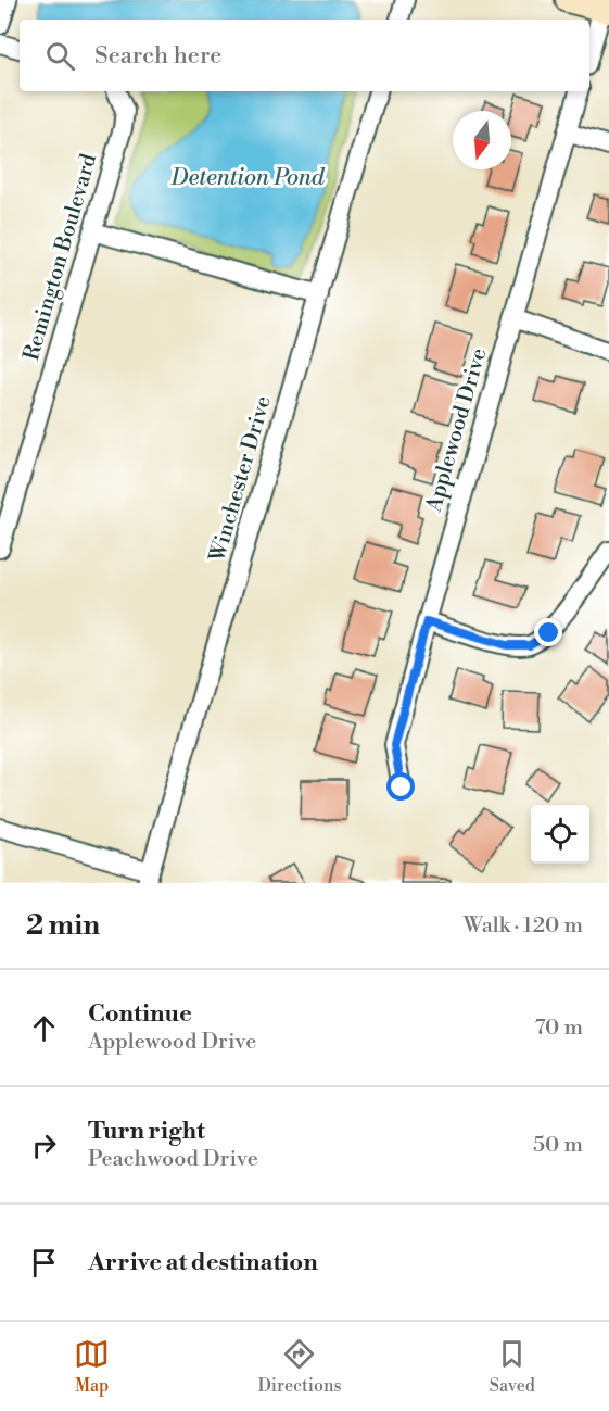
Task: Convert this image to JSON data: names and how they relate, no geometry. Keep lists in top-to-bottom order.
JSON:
{
  "streets": {
    "street": ["Remington Boulevard", "Applewood Drive", "Winchester Drive"]
  },
  "water": ["Detention Pond"],
  "north": "bottom",
  "page": {
    "search": "Search here",
    "heading": ["2 min", "Walk · 120 m"],
    "list": [
      ["Continue", "Applewood Drive", "70 m"],
      ["Turn right", "Peachwood Drive", "50 m"],
      "Arrive at destination"
    ],
    "nav": ["Map", "Directions", "Saved"]
  }
}
